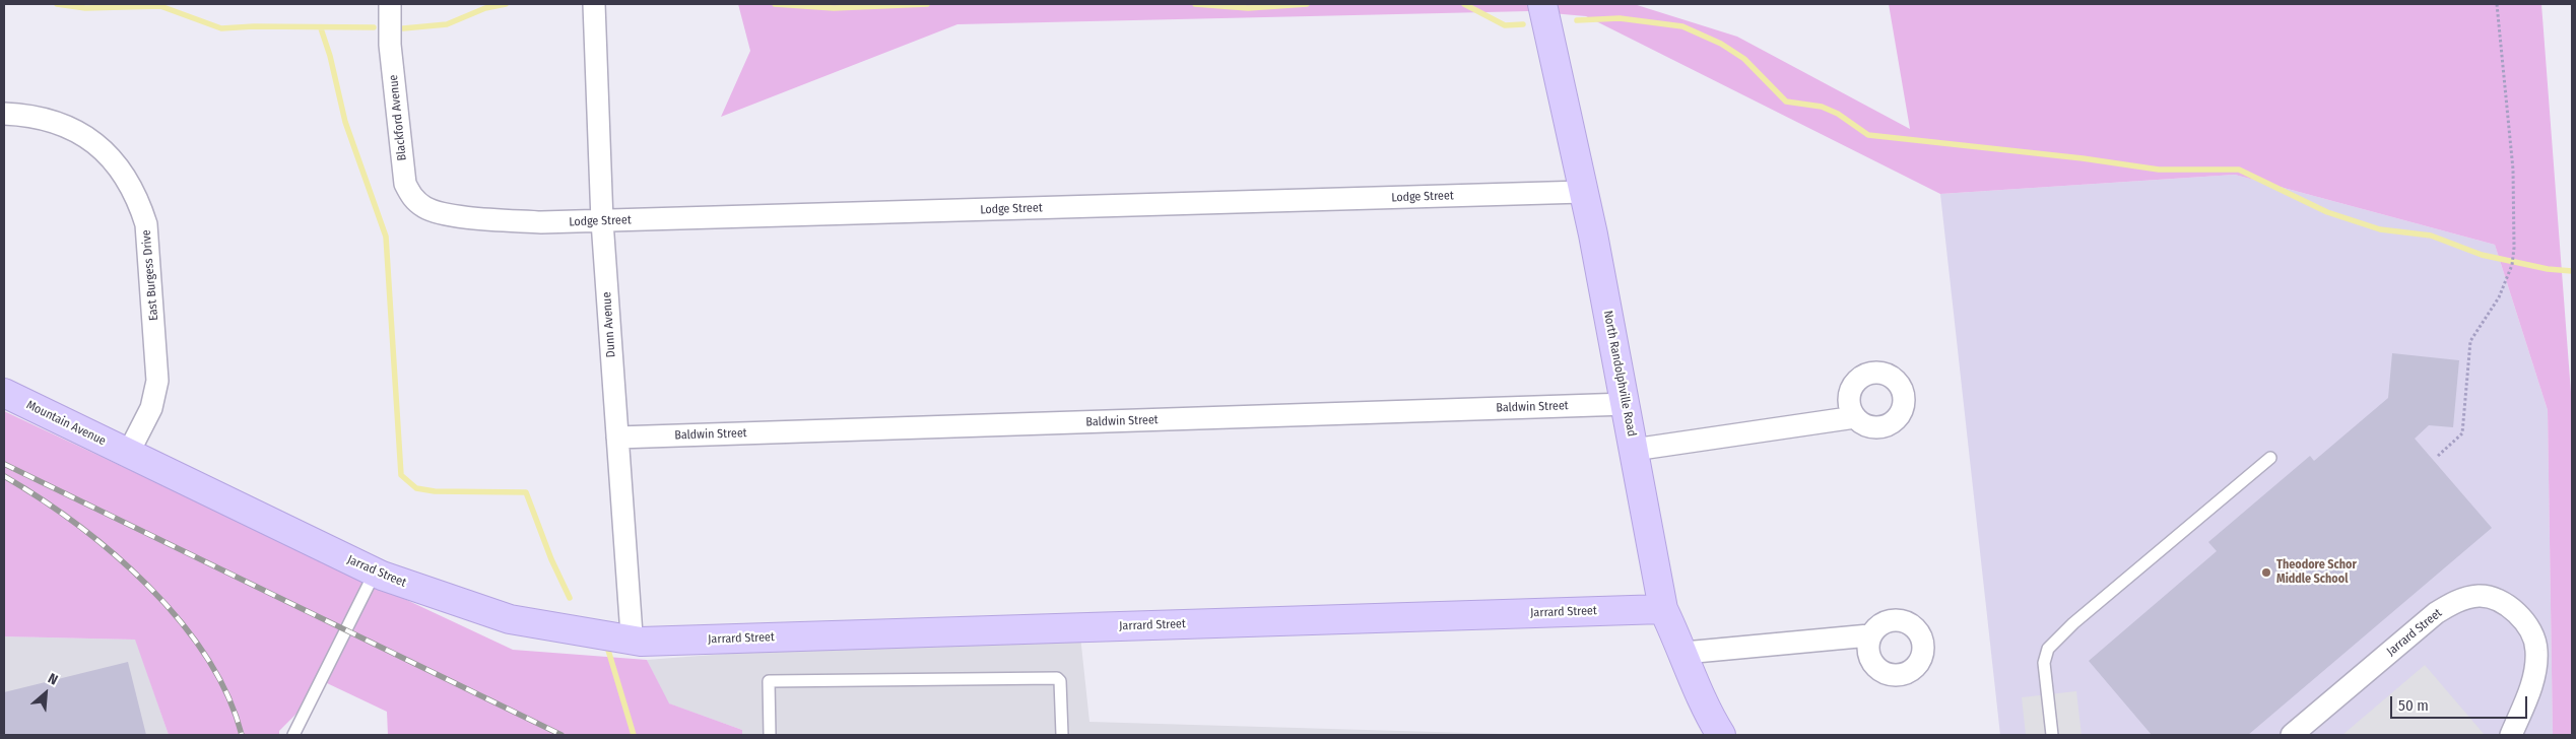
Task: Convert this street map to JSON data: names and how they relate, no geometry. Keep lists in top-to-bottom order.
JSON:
{
  "streets": {
    "street": [
      "Blackford Avenue",
      "Lodge Street",
      "East Burgess Drive",
      "Dunn Avenue",
      "North Randolphville Road",
      "Baldwin Street",
      "Mountain Avenue",
      "Jarrad Street",
      "Jarrard Street"
    ]
  },
  "crossings": [
    ["Blackford Avenue", "Lodge Street"],
    ["Lodge Street", "Dunn Avenue"],
    ["Lodge Street", "North Randolphville Road"],
    ["East Burgess Drive", "Mountain Avenue"],
    ["East Burgess Drive", "Jarrad Street"],
    ["Dunn Avenue", "Baldwin Street"],
    ["Dunn Avenue", "Jarrad Street"],
    ["Dunn Avenue", "Jarrard Street"],
    ["North Randolphville Road", "Baldwin Street"],
    ["North Randolphville Road", "Jarrard Street"],
    ["Mountain Avenue", "Jarrad Street"],
    ["Jarrad Street", "Jarrard Street"]
  ],
  "places": ["Theodore Schor Middle School"],
  "scale_bar": "50 m",
  "north": "top right"
}
